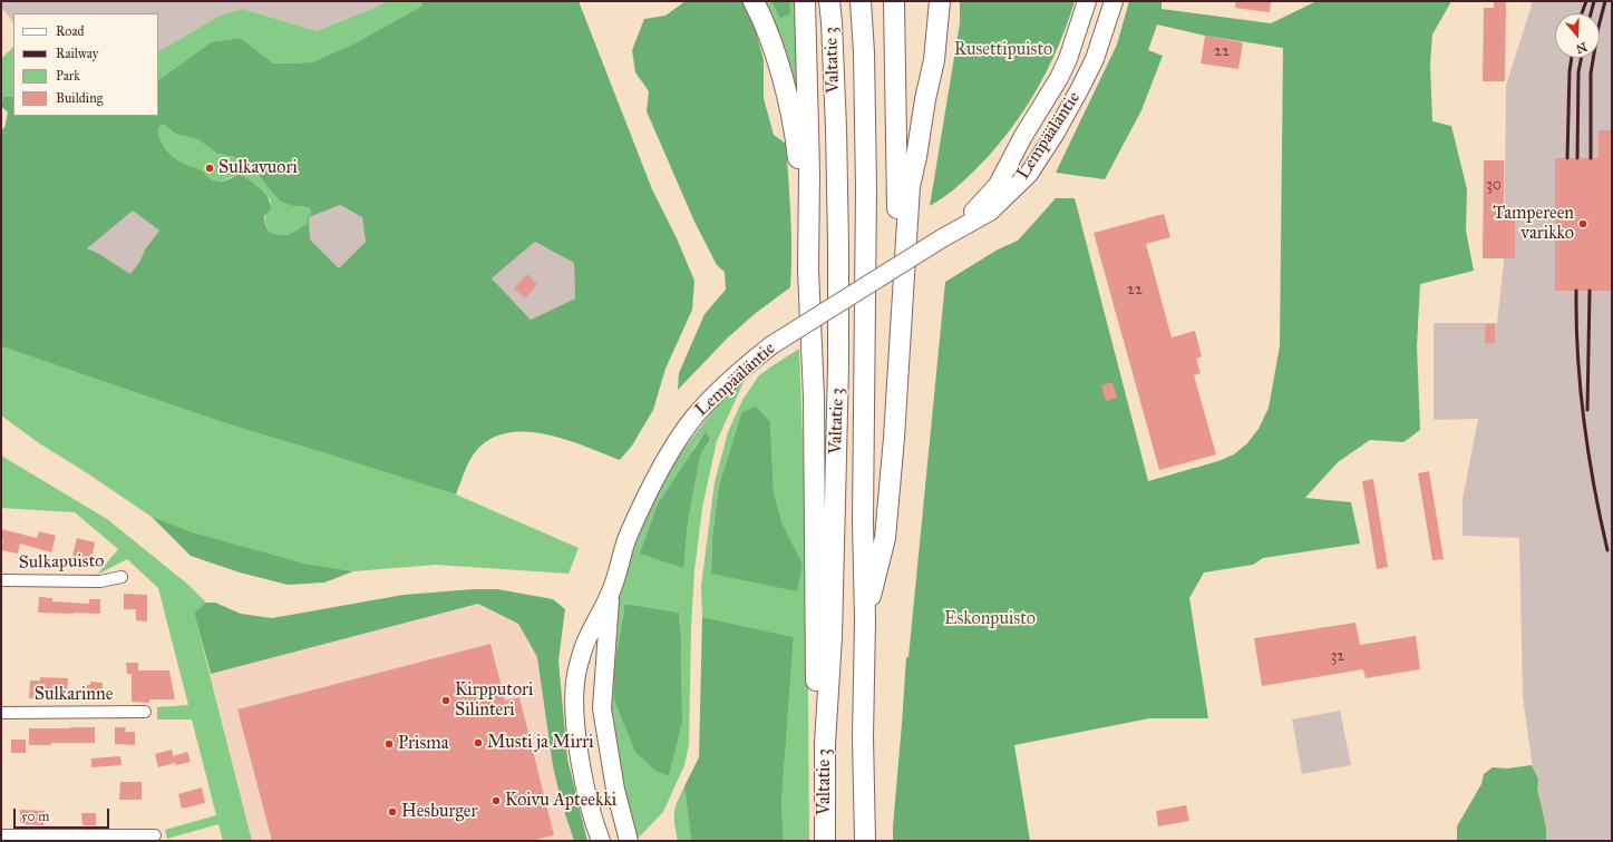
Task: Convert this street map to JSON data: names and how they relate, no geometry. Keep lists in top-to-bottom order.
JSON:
{
  "streets": {
    "highway": ["Valtatie 3"],
    "main road": ["Lempääläntie"],
    "street": ["Sulkapuisto", "Sulkarinne"]
  },
  "parks": ["Rusettipuisto", "Eskonpuisto"],
  "places": [
    "Sulkavuori",
    "Tampereen varikko",
    "Kirpputori Silinteri",
    "Musti ja Mirri",
    "Prisma",
    "Koivu Apteekki",
    "Hesburger"
  ],
  "house_numbers": [
    "22",
    "30",
    "22",
    "32"
  ],
  "legend": [
    "Road",
    "Railway",
    "Park",
    "Building"
  ],
  "scale_bar": "50 m",
  "north": "bottom"
}
